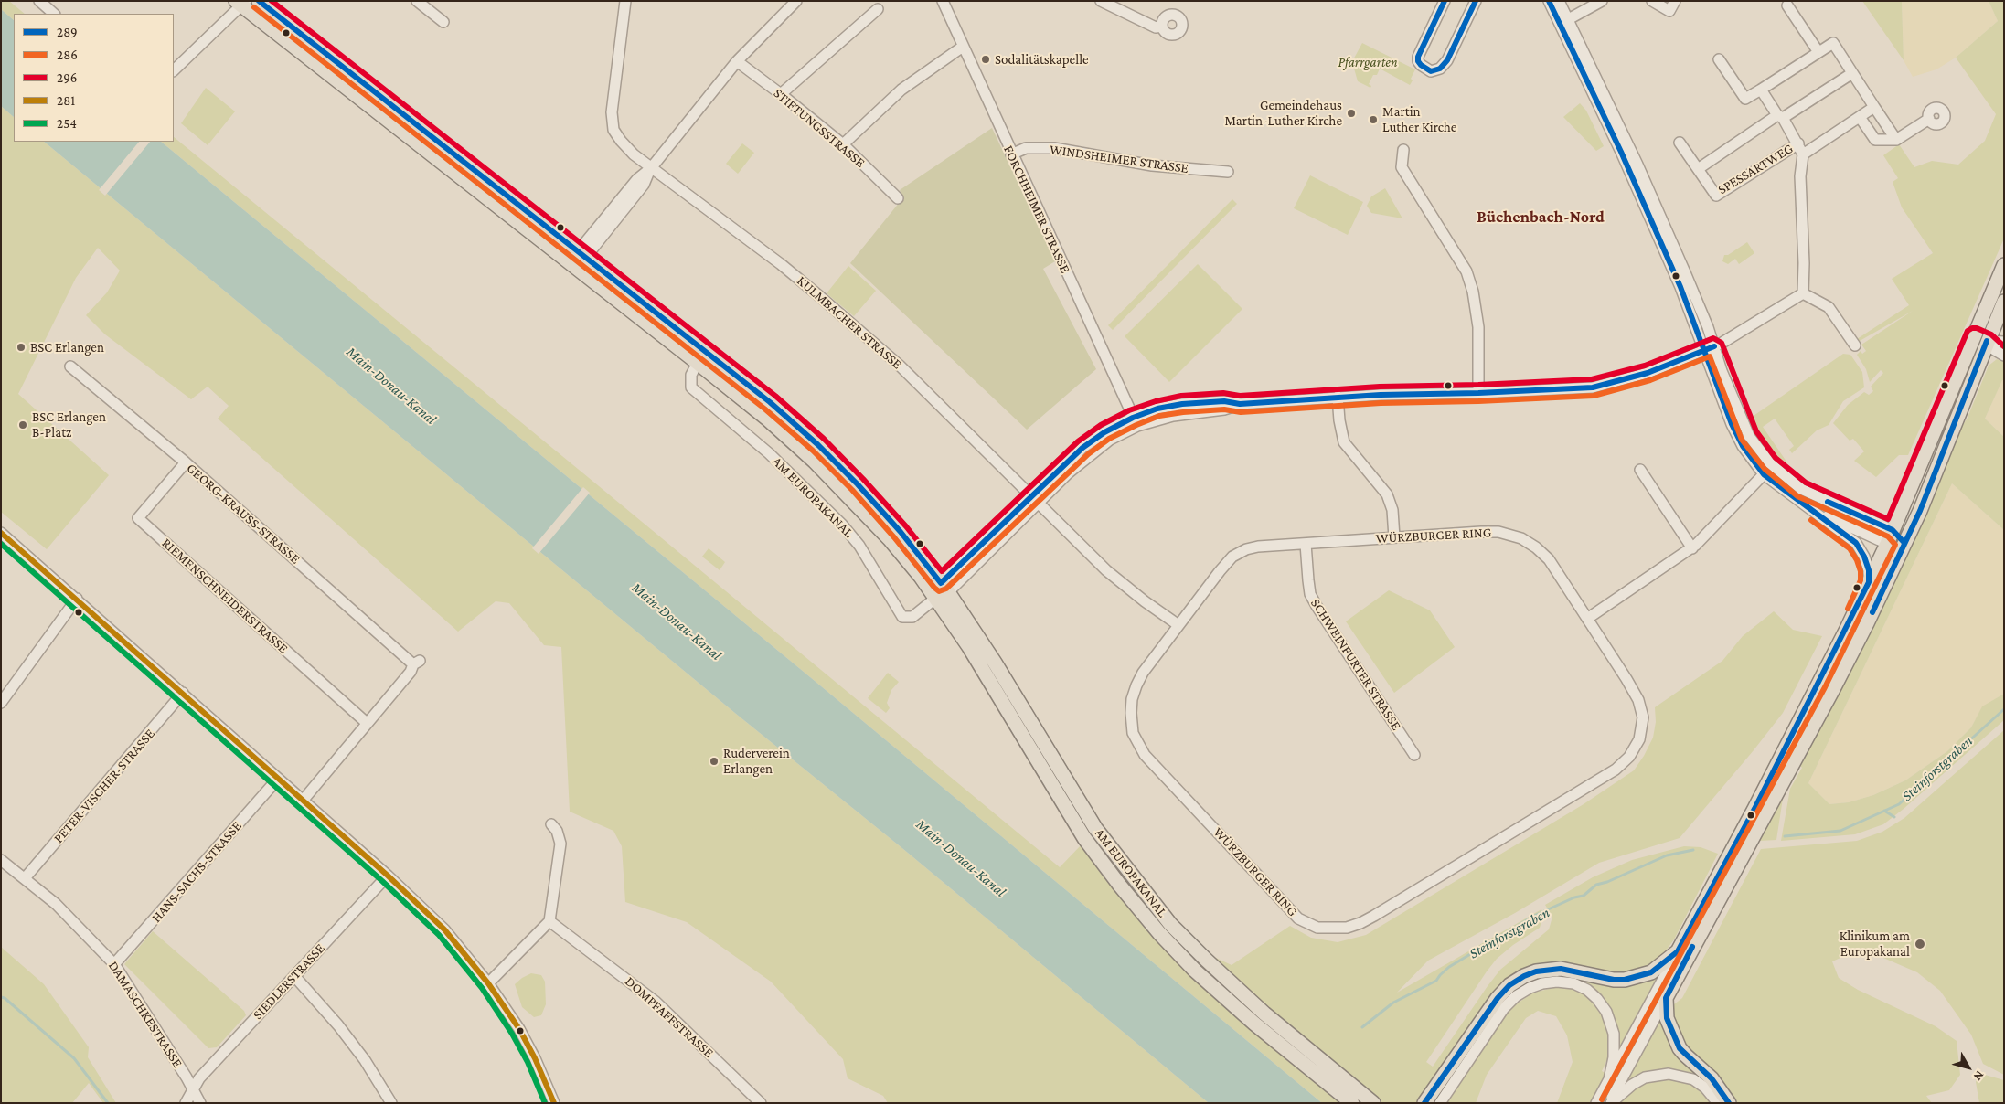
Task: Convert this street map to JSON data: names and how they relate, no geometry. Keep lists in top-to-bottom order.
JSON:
{
  "streets": {
    "main road": ["AM EUROPAKANAL"],
    "street": [
      "STIFTUNGSSTRASSE",
      "WINDSHEIMER STRASSE",
      "SPESSARTWEG",
      "FORCHHEIMER STRASSE",
      "KULMBACHER STRASSE",
      "GEORG-KRAUSS-STRASSE",
      "WÜRZBURGER RING",
      "RIEMENSCHNEIDERSTRASSE",
      "SCHWEINFURTER STRASSE",
      "PETER-VISCHER-STRASSE",
      "HANS-SACHS-STRASSE",
      "SIEDLERSTRASSE",
      "DAMASCHKESTRASSE",
      "DOMPFAFFSTRASSE"
    ]
  },
  "crossings": [
    ["WINDSHEIMER STRASSE", "FORCHHEIMER STRASSE"],
    ["KULMBACHER STRASSE", "WÜRZBURGER RING"],
    ["GEORG-KRAUSS-STRASSE", "RIEMENSCHNEIDERSTRASSE"],
    ["WÜRZBURGER RING", "SCHWEINFURTER STRASSE"],
    ["PETER-VISCHER-STRASSE", "DAMASCHKESTRASSE"],
    ["HANS-SACHS-STRASSE", "DAMASCHKESTRASSE"],
    ["SIEDLERSTRASSE", "DAMASCHKESTRASSE"]
  ],
  "districts": ["Büchenbach-Nord"],
  "water": ["Main-Donau-Kanal", "Steinforstgraben"],
  "parks": ["Pfarrgarten"],
  "places": [
    "Sodalitätskapelle",
    "Gemeindehaus Martin-Luther Kirche",
    "Martin Luther Kirche",
    "BSC Erlangen",
    "BSC Erlangen B-Platz",
    "Ruderverein Erlangen",
    "Klinikum am Europakanal"
  ],
  "lines": [
    "transit line 289",
    "transit line 296",
    "transit line 286",
    "transit line 281",
    "transit line 254"
  ],
  "legend": [
    "289",
    "286",
    "296",
    "281",
    "254"
  ],
  "north": "bottom right"
}
